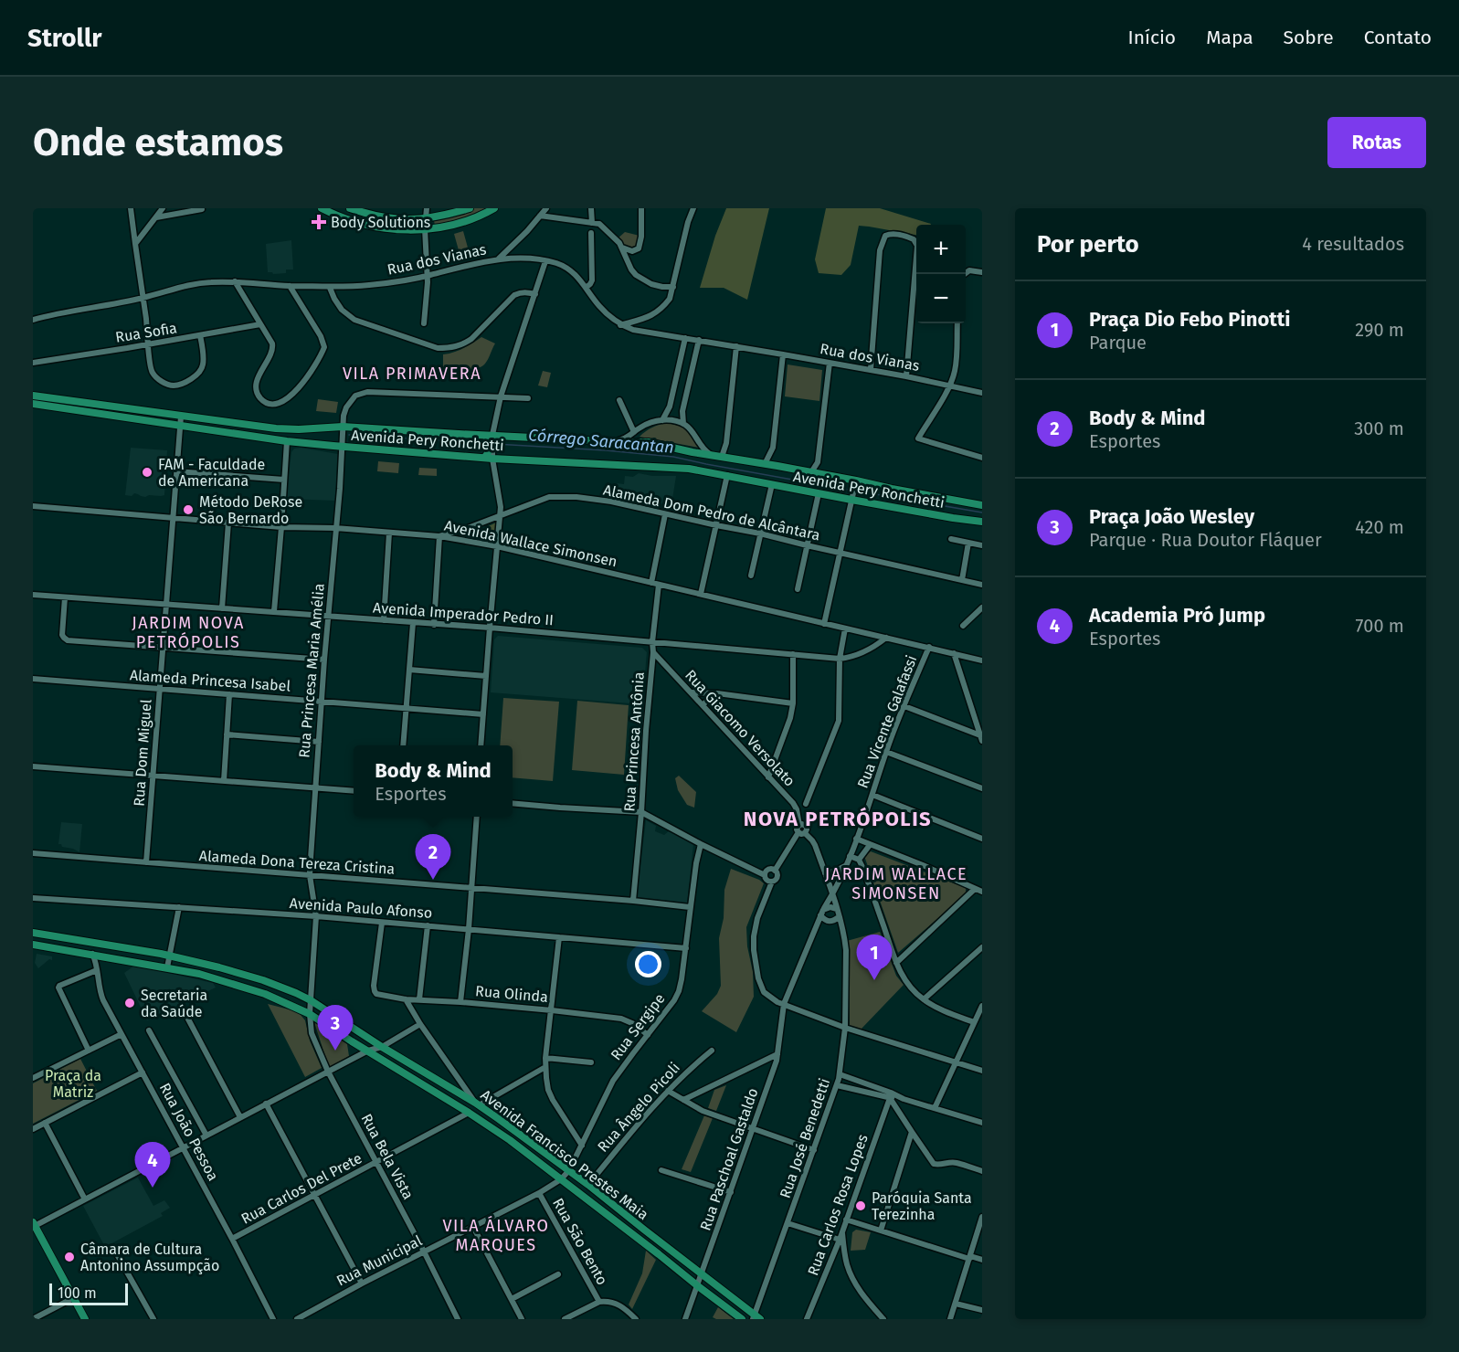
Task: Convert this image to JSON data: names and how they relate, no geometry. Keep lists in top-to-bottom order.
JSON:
{
  "streets": {
    "main road": ["Avenida Pery Ronchetti", "Avenida Francisco Prestes Maia"],
    "street": [
      "Rua dos Vianas",
      "Rua Sofia",
      "Alameda Dom Pedro de Alcântara",
      "Avenida Wallace Simonsen",
      "Avenida Imperador Pedro II",
      "Rua Princesa Maria Amélia",
      "Alameda Princesa Isabel",
      "Rua Vicente Galafassi",
      "Rua Giacomo Versolato",
      "Rua Princesa Antônia",
      "Rua Dom Miguel",
      "Alameda Dona Tereza Cristina",
      "Avenida Paulo Afonso",
      "Rua Olinda",
      "Rua Sergipe",
      "Rua Ângelo Picoli",
      "Rua João Pessoa",
      "Rua José Benedetti",
      "Rua Bela Vista",
      "Rua Paschoal Gastaldo",
      "Rua Carlos Del Prete",
      "Rua Carlos Rosa Lopes",
      "Rua São Bento",
      "Rua Municipal"
    ]
  },
  "crossings": [
    ["Avenida Pery Ronchetti", "Rua Princesa Maria Amélia"],
    ["Avenida Pery Ronchetti", "Rua Dom Miguel"],
    ["Alameda Dom Pedro de Alcântara", "Avenida Wallace Simonsen"],
    ["Alameda Dom Pedro de Alcântara", "Rua Princesa Antônia"],
    ["Avenida Wallace Simonsen", "Avenida Imperador Pedro II"],
    ["Avenida Wallace Simonsen", "Rua Princesa Maria Amélia"],
    ["Avenida Wallace Simonsen", "Rua Vicente Galafassi"],
    ["Avenida Wallace Simonsen", "Rua Princesa Antônia"],
    ["Avenida Wallace Simonsen", "Rua Dom Miguel"],
    ["Avenida Imperador Pedro II", "Rua Princesa Maria Amélia"],
    ["Avenida Imperador Pedro II", "Rua Princesa Antônia"],
    ["Avenida Imperador Pedro II", "Rua Dom Miguel"],
    ["Rua Princesa Maria Amélia", "Alameda Princesa Isabel"],
    ["Rua Princesa Maria Amélia", "Alameda Dona Tereza Cristina"],
    ["Rua Princesa Maria Amélia", "Avenida Paulo Afonso"],
    ["Rua Princesa Maria Amélia", "Avenida Francisco Prestes Maia"],
    ["Rua Princesa Maria Amélia", "Rua Bela Vista"],
    ["Alameda Princesa Isabel", "Rua Dom Miguel"],
    ["Rua Vicente Galafassi", "Rua José Benedetti"],
    ["Rua Vicente Galafassi", "Rua Paschoal Gastaldo"],
    ["Rua Giacomo Versolato", "Rua Princesa Antônia"],
    ["Rua Princesa Antônia", "Alameda Dona Tereza Cristina"],
    ["Rua Dom Miguel", "Alameda Dona Tereza Cristina"],
    ["Alameda Dona Tereza Cristina", "Rua Sergipe"],
    ["Avenida Paulo Afonso", "Rua Olinda"],
    ["Avenida Paulo Afonso", "Rua Sergipe"],
    ["Rua Olinda", "Rua Sergipe"],
    ["Rua Sergipe", "Avenida Francisco Prestes Maia"],
    ["Rua Sergipe", "Rua Municipal"],
    ["Rua Ângelo Picoli", "Avenida Francisco Prestes Maia"],
    ["Rua João Pessoa", "Avenida Francisco Prestes Maia"],
    ["Rua João Pessoa", "Rua Carlos Del Prete"],
    ["Rua José Benedetti", "Avenida Francisco Prestes Maia"],
    ["Avenida Francisco Prestes Maia", "Rua Bela Vista"],
    ["Avenida Francisco Prestes Maia", "Rua Paschoal Gastaldo"],
    ["Avenida Francisco Prestes Maia", "Rua Carlos Del Prete"],
    ["Avenida Francisco Prestes Maia", "Rua Municipal"],
    ["Rua Bela Vista", "Rua Carlos Del Prete"],
    ["Rua Bela Vista", "Rua Municipal"],
    ["Rua São Bento", "Rua Municipal"]
  ],
  "districts": [
    "VILA PRIMAVERA",
    "JARDIM NOVA PETRÓPOLIS",
    "NOVA PETRÓPOLIS",
    "JARDIM WALLACE SIMONSEN",
    "VILA ÁLVARO MARQUES"
  ],
  "water": ["Córrego Saracantan"],
  "parks": ["Praça da Matriz"],
  "places": {
    "health": ["Body Solutions"],
    "other": [
      "FAM - Faculdade de Americana",
      "Método DeRose São Bernardo",
      "Secretaria da Saúde",
      "Paróquia Santa Terezinha",
      "Câmara de Cultura Antonino Assumpção"
    ]
  },
  "scale_bar": "100 m",
  "page": {
    "header": "Strollr",
    "nav": [
      "Início",
      "Mapa",
      "Sobre",
      "Contato"
    ],
    "buttons": "Rotas",
    "title": "Onde estamos",
    "heading": ["Por perto", "4 resultados"],
    "map_buttons": ["+", "−"],
    "list": [
      {
        "mark": "1",
        "name": "Praça Dio Febo Pinotti",
        "note": "Parque",
        "value": "290 m"
      },
      {
        "mark": "2",
        "name": "Body & Mind",
        "note": "Esportes",
        "value": "300 m"
      },
      {
        "mark": "3",
        "name": "Praça João Wesley",
        "note": "Parque · Rua Doutor Fláquer",
        "value": "420 m"
      },
      {
        "mark": "4",
        "name": "Academia Pró Jump",
        "note": "Esportes",
        "value": "700 m"
      }
    ],
    "popup": ["Body & Mind", "Esportes"],
    "pins": [
      "2",
      "1",
      "3",
      "4"
    ],
    "scale": "100 m"
  }
}
